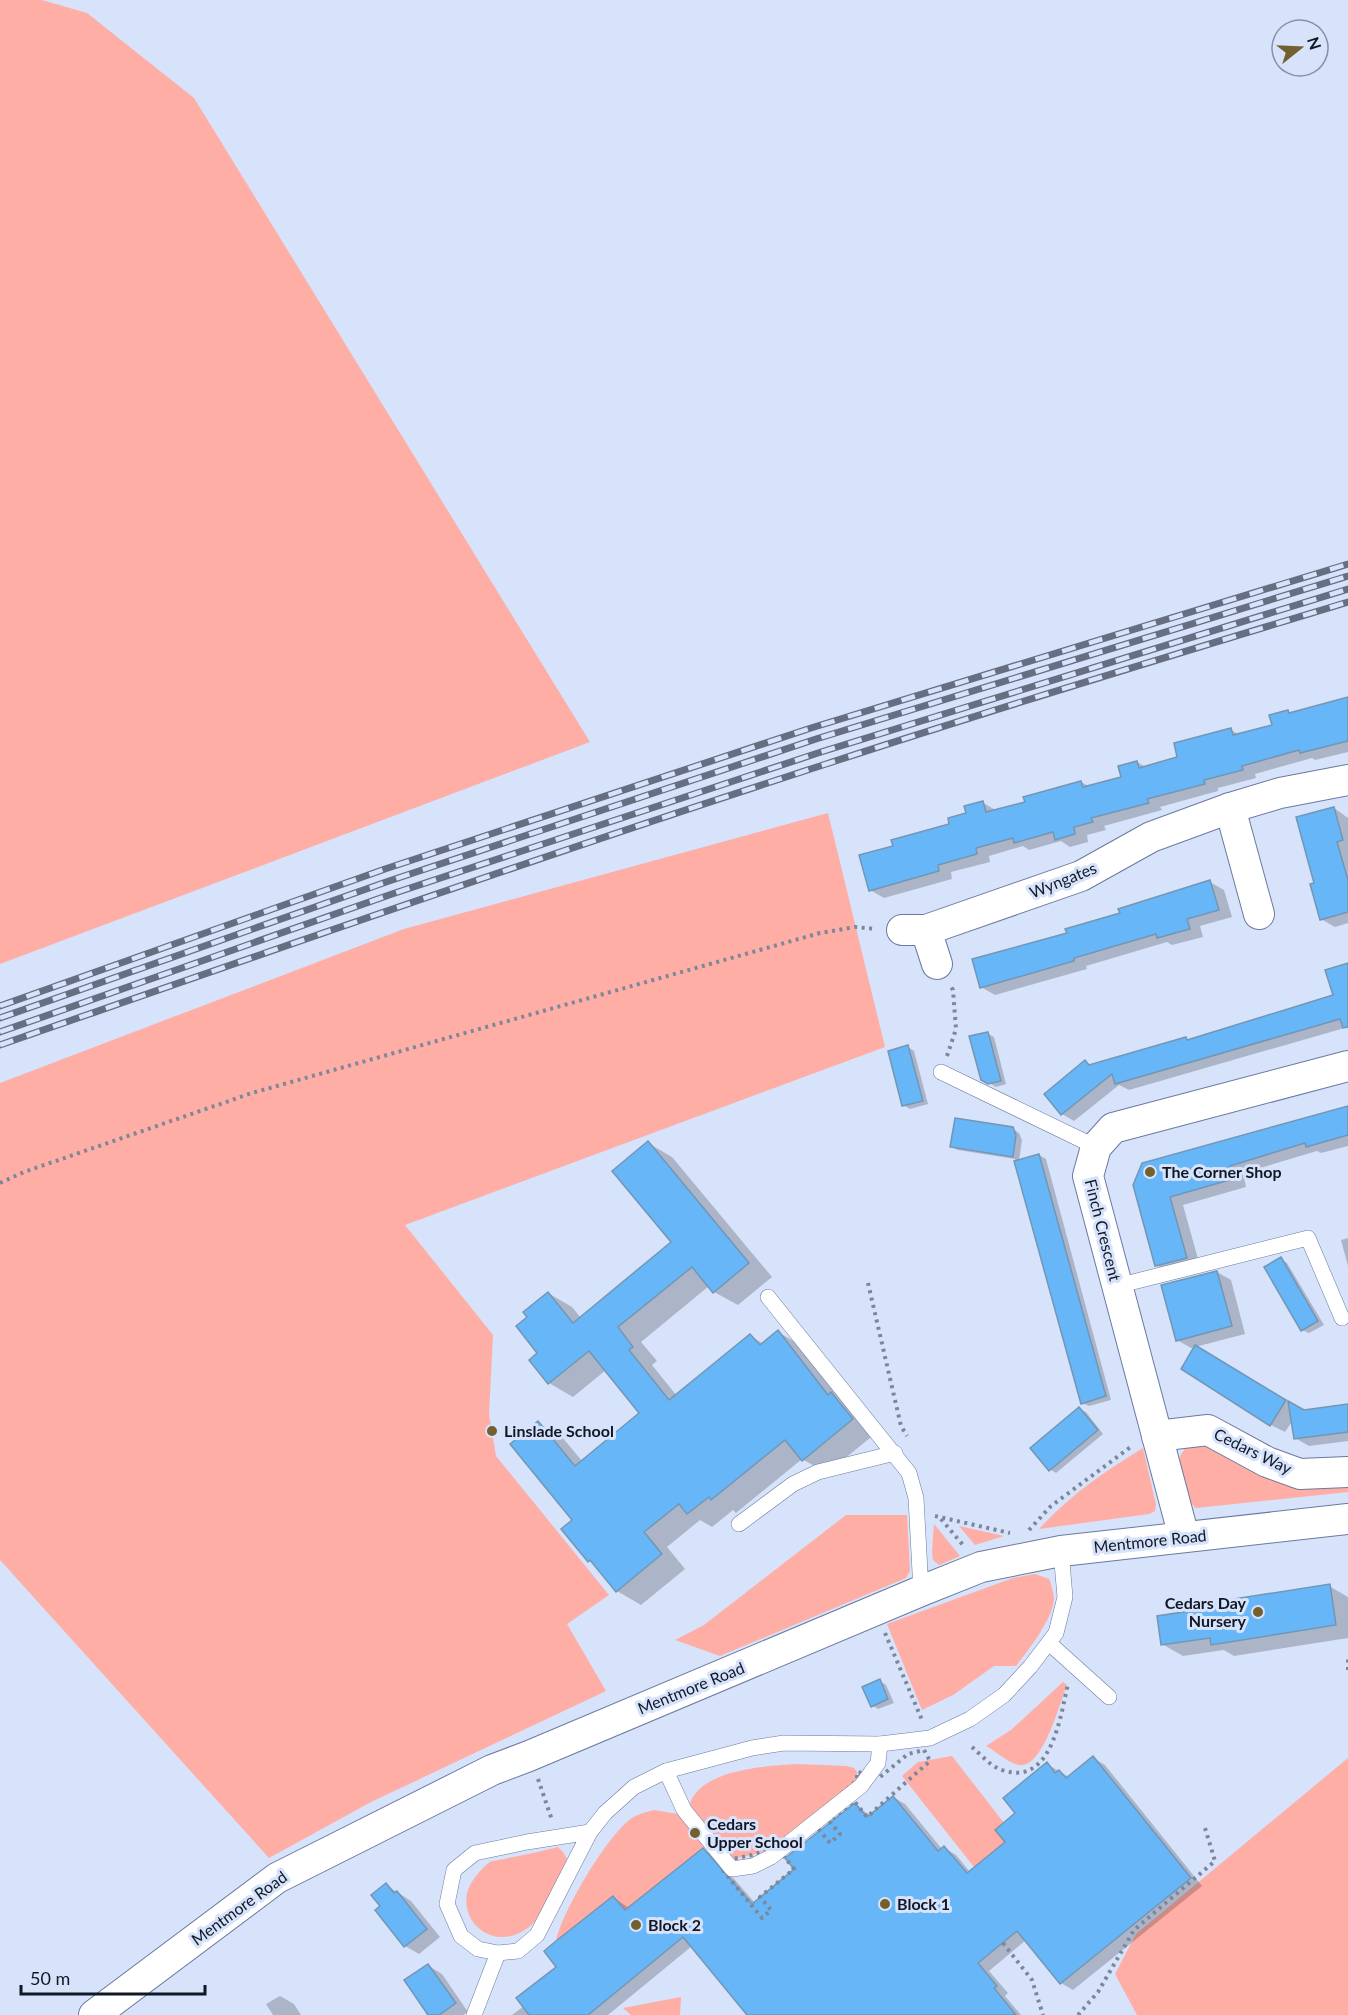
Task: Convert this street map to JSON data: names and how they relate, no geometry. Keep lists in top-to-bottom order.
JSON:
{
  "streets": {
    "street": [
      "Wyngates",
      "Finch Crescent",
      "Cedars Way",
      "Mentmore Road"
    ]
  },
  "crossings": [
    ["Finch Crescent", "Cedars Way"],
    ["Finch Crescent", "Mentmore Road"]
  ],
  "places": [
    "The Corner Shop",
    "Linslade School",
    "Cedars Day Nursery",
    "Cedars Upper School",
    "Block 1",
    "Block 2"
  ],
  "scale_bar": "50 m",
  "north": "right"
}
